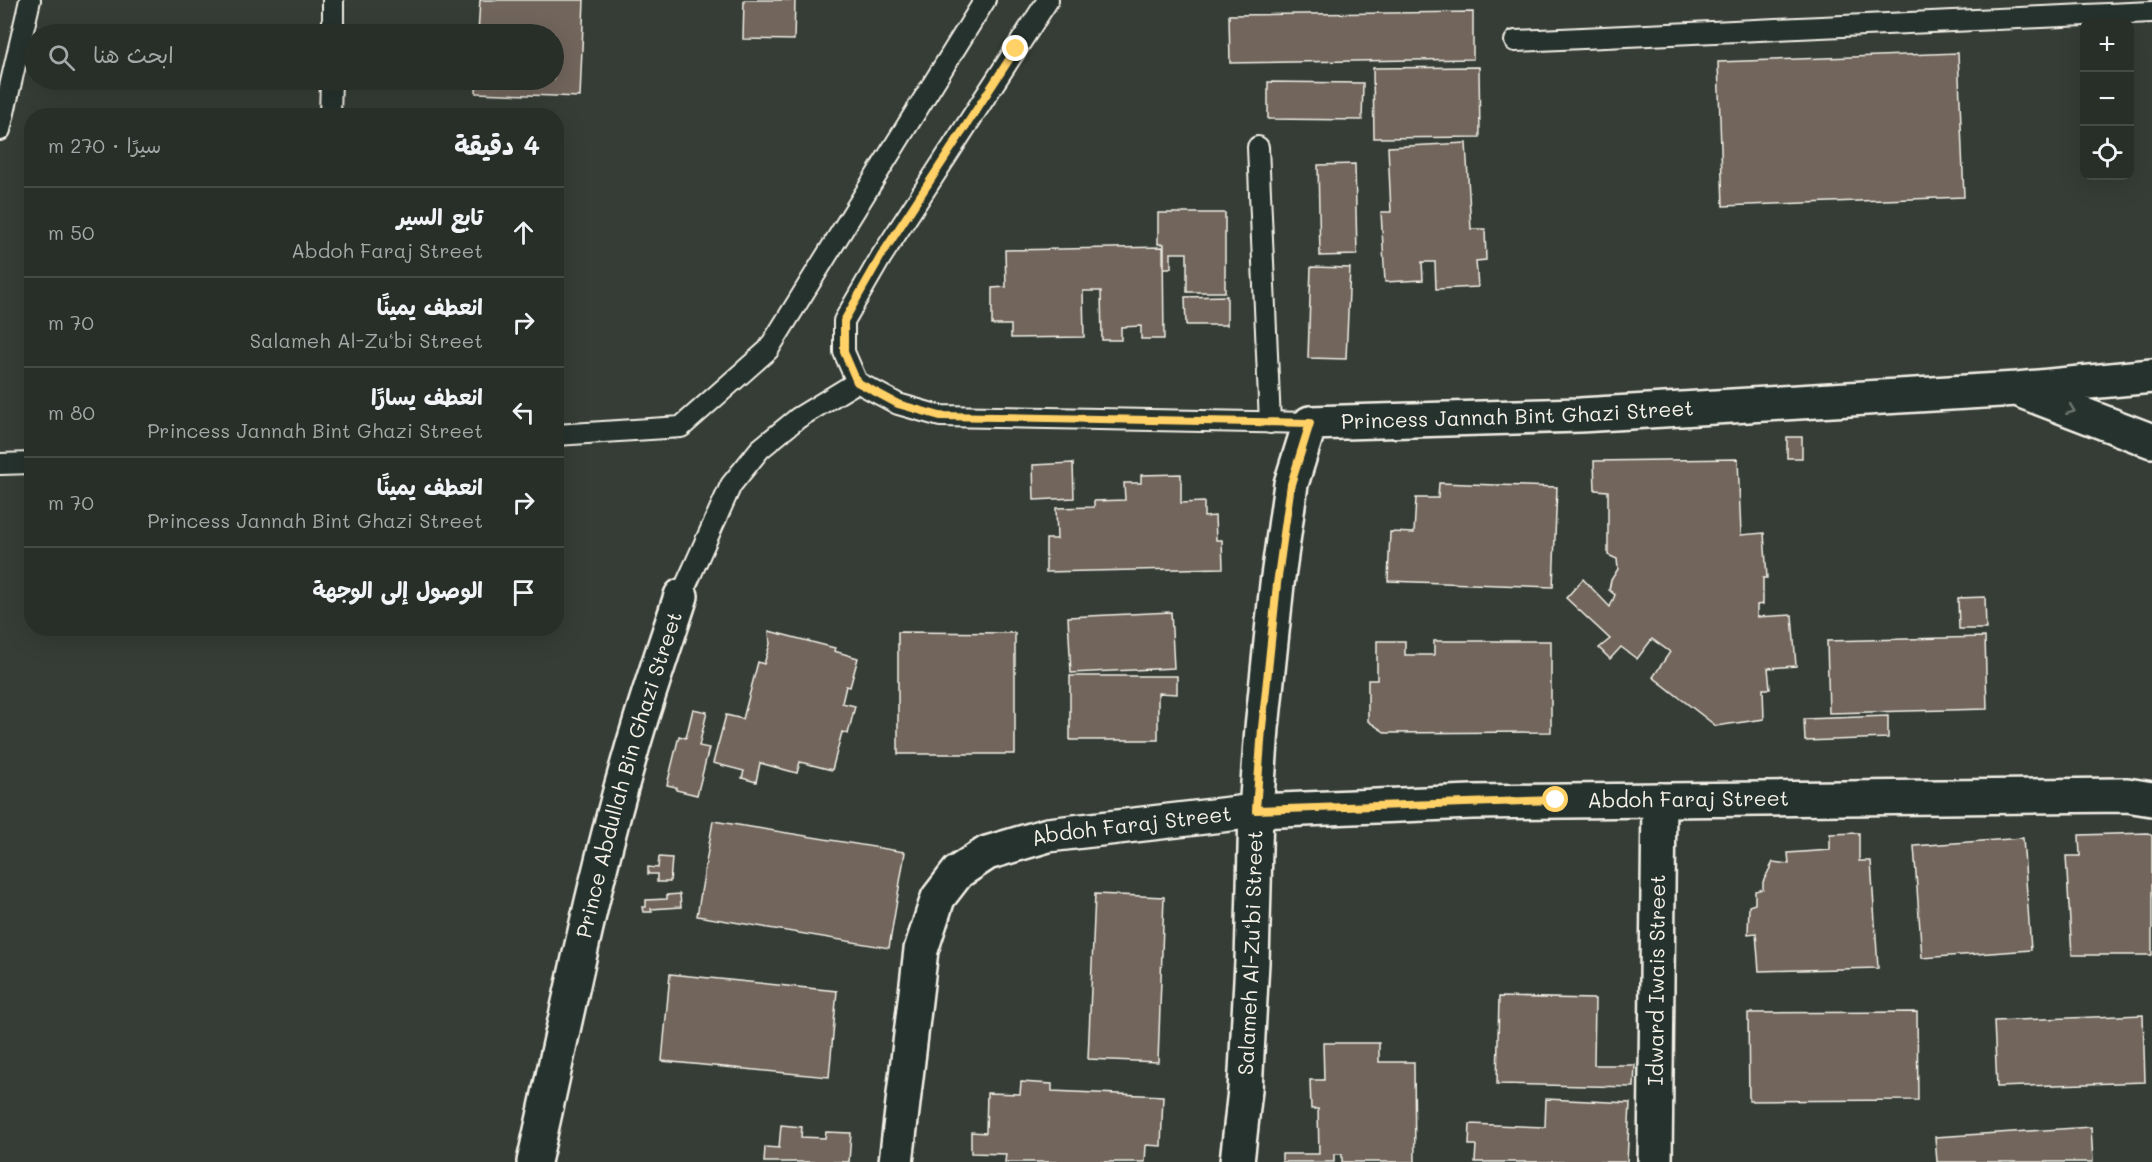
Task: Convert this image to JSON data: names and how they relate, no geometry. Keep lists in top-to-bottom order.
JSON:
{
  "streets": {
    "street": [
      "Princess Jannah Bint Ghazi Street",
      "Prince Abdullah Bin Ghazi Street",
      "Abdoh Faraj Street",
      "Salameh Al-Zu‘bi Street",
      "Idward Iwais Street"
    ]
  },
  "crossings": [
    ["Princess Jannah Bint Ghazi Street", "Prince Abdullah Bin Ghazi Street"],
    ["Princess Jannah Bint Ghazi Street", "Salameh Al-Zu‘bi Street"],
    ["Abdoh Faraj Street", "Salameh Al-Zu‘bi Street"],
    ["Abdoh Faraj Street", "Idward Iwais Street"]
  ],
  "page": {
    "map_buttons": ["+", "−"],
    "search": "ابحث هنا",
    "heading": ["4 دقيقة", "سيرًا · 270 m"],
    "list": [
      ["تابع السير", "Abdoh Faraj Street", "50 m"],
      ["انعطف يمينًا", "Salameh Al-Zu‘bi Street", "70 m"],
      ["انعطف يسارًا", "Princess Jannah Bint Ghazi Street", "80 m"],
      ["انعطف يمينًا", "Princess Jannah Bint Ghazi Street", "70 m"],
      "الوصول إلى الوجهة"
    ]
  }
}
